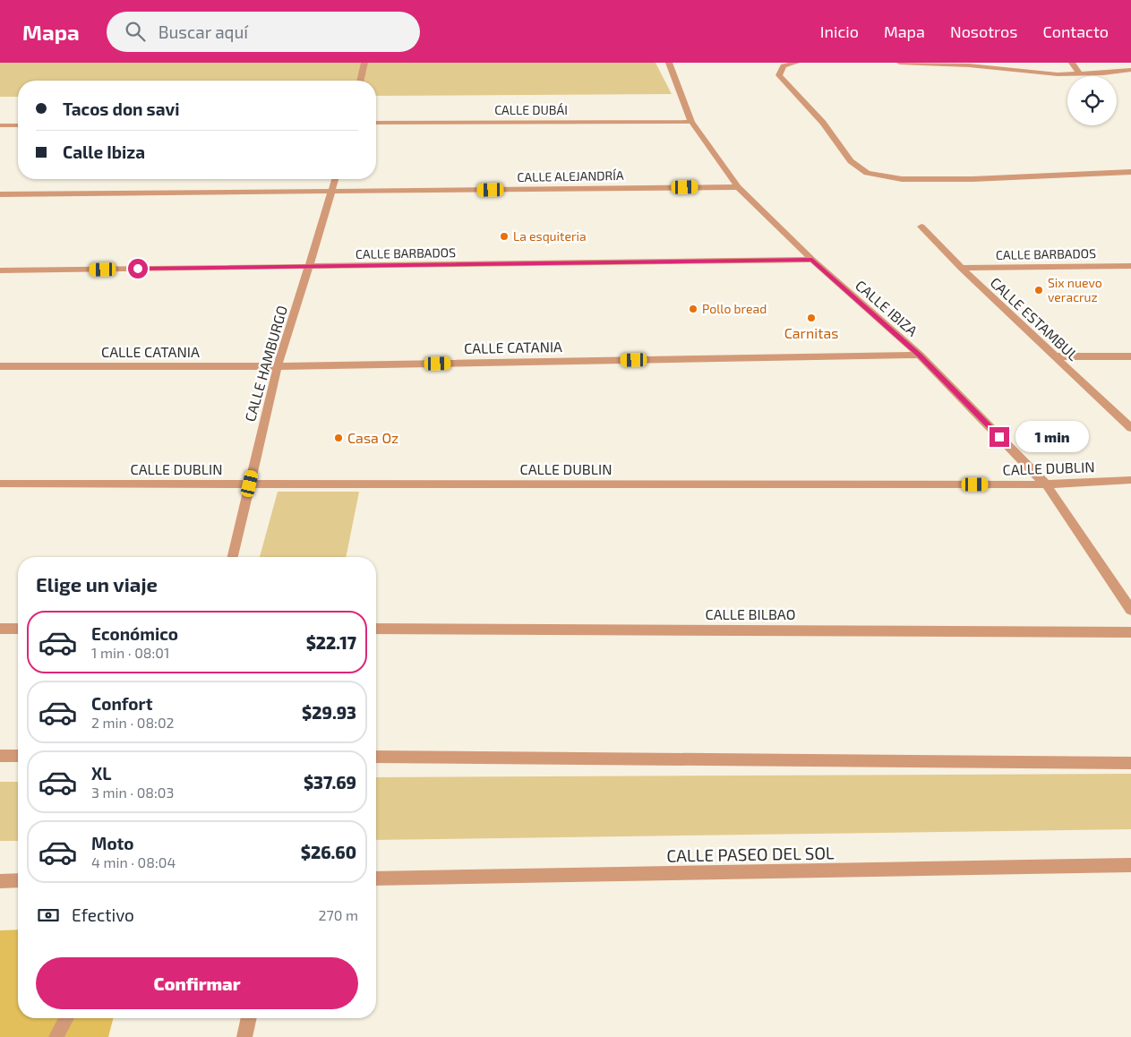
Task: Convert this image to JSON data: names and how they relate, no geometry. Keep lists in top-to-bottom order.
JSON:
{
  "streets": {
    "street": [
      "CALLE DUBÁI",
      "CALLE ALEJANDRÍA",
      "CALLE BARBADOS",
      "CALLE IBIZA",
      "CALLE ESTAMBUL",
      "CALLE CATANIA",
      "CALLE HAMBURGO",
      "CALLE DUBLIN",
      "CALLE BILBAO",
      "CALLE PASEO DEL SOL"
    ]
  },
  "crossings": [
    ["CALLE DUBÁI", "CALLE IBIZA"],
    ["CALLE ALEJANDRÍA", "CALLE IBIZA"],
    ["CALLE ALEJANDRÍA", "CALLE HAMBURGO"],
    ["CALLE BARBADOS", "CALLE IBIZA"],
    ["CALLE BARBADOS", "CALLE ESTAMBUL"],
    ["CALLE BARBADOS", "CALLE HAMBURGO"],
    ["CALLE IBIZA", "CALLE CATANIA"],
    ["CALLE IBIZA", "CALLE DUBLIN"],
    ["CALLE CATANIA", "CALLE HAMBURGO"],
    ["CALLE HAMBURGO", "CALLE DUBLIN"]
  ],
  "places": [
    "La esquiteria",
    "Six nuevo veracruz",
    "Pollo bread",
    "Carnitas",
    "Casa Oz"
  ],
  "page": {
    "header": "Mapa",
    "search": "Buscar aquí",
    "nav": [
      "Inicio",
      "Mapa",
      "Nosotros",
      "Contacto"
    ],
    "banner": ["Tacos don savi", "Calle Ibiza"],
    "bubble": "1 min",
    "heading": "Elige un viaje",
    "list": [
      {
        "name": "Económico",
        "note": "1 min · 08:01",
        "value": "$22.17"
      },
      {
        "name": "Confort",
        "note": "2 min · 08:02",
        "value": "$29.93"
      },
      {
        "name": "XL",
        "note": "3 min · 08:03",
        "value": "$37.69"
      },
      {
        "name": "Moto",
        "note": "4 min · 08:04",
        "value": "$26.60"
      }
    ],
    "pay": ["Efectivo", "270 m"],
    "buttons": "Confirmar"
  }
}
